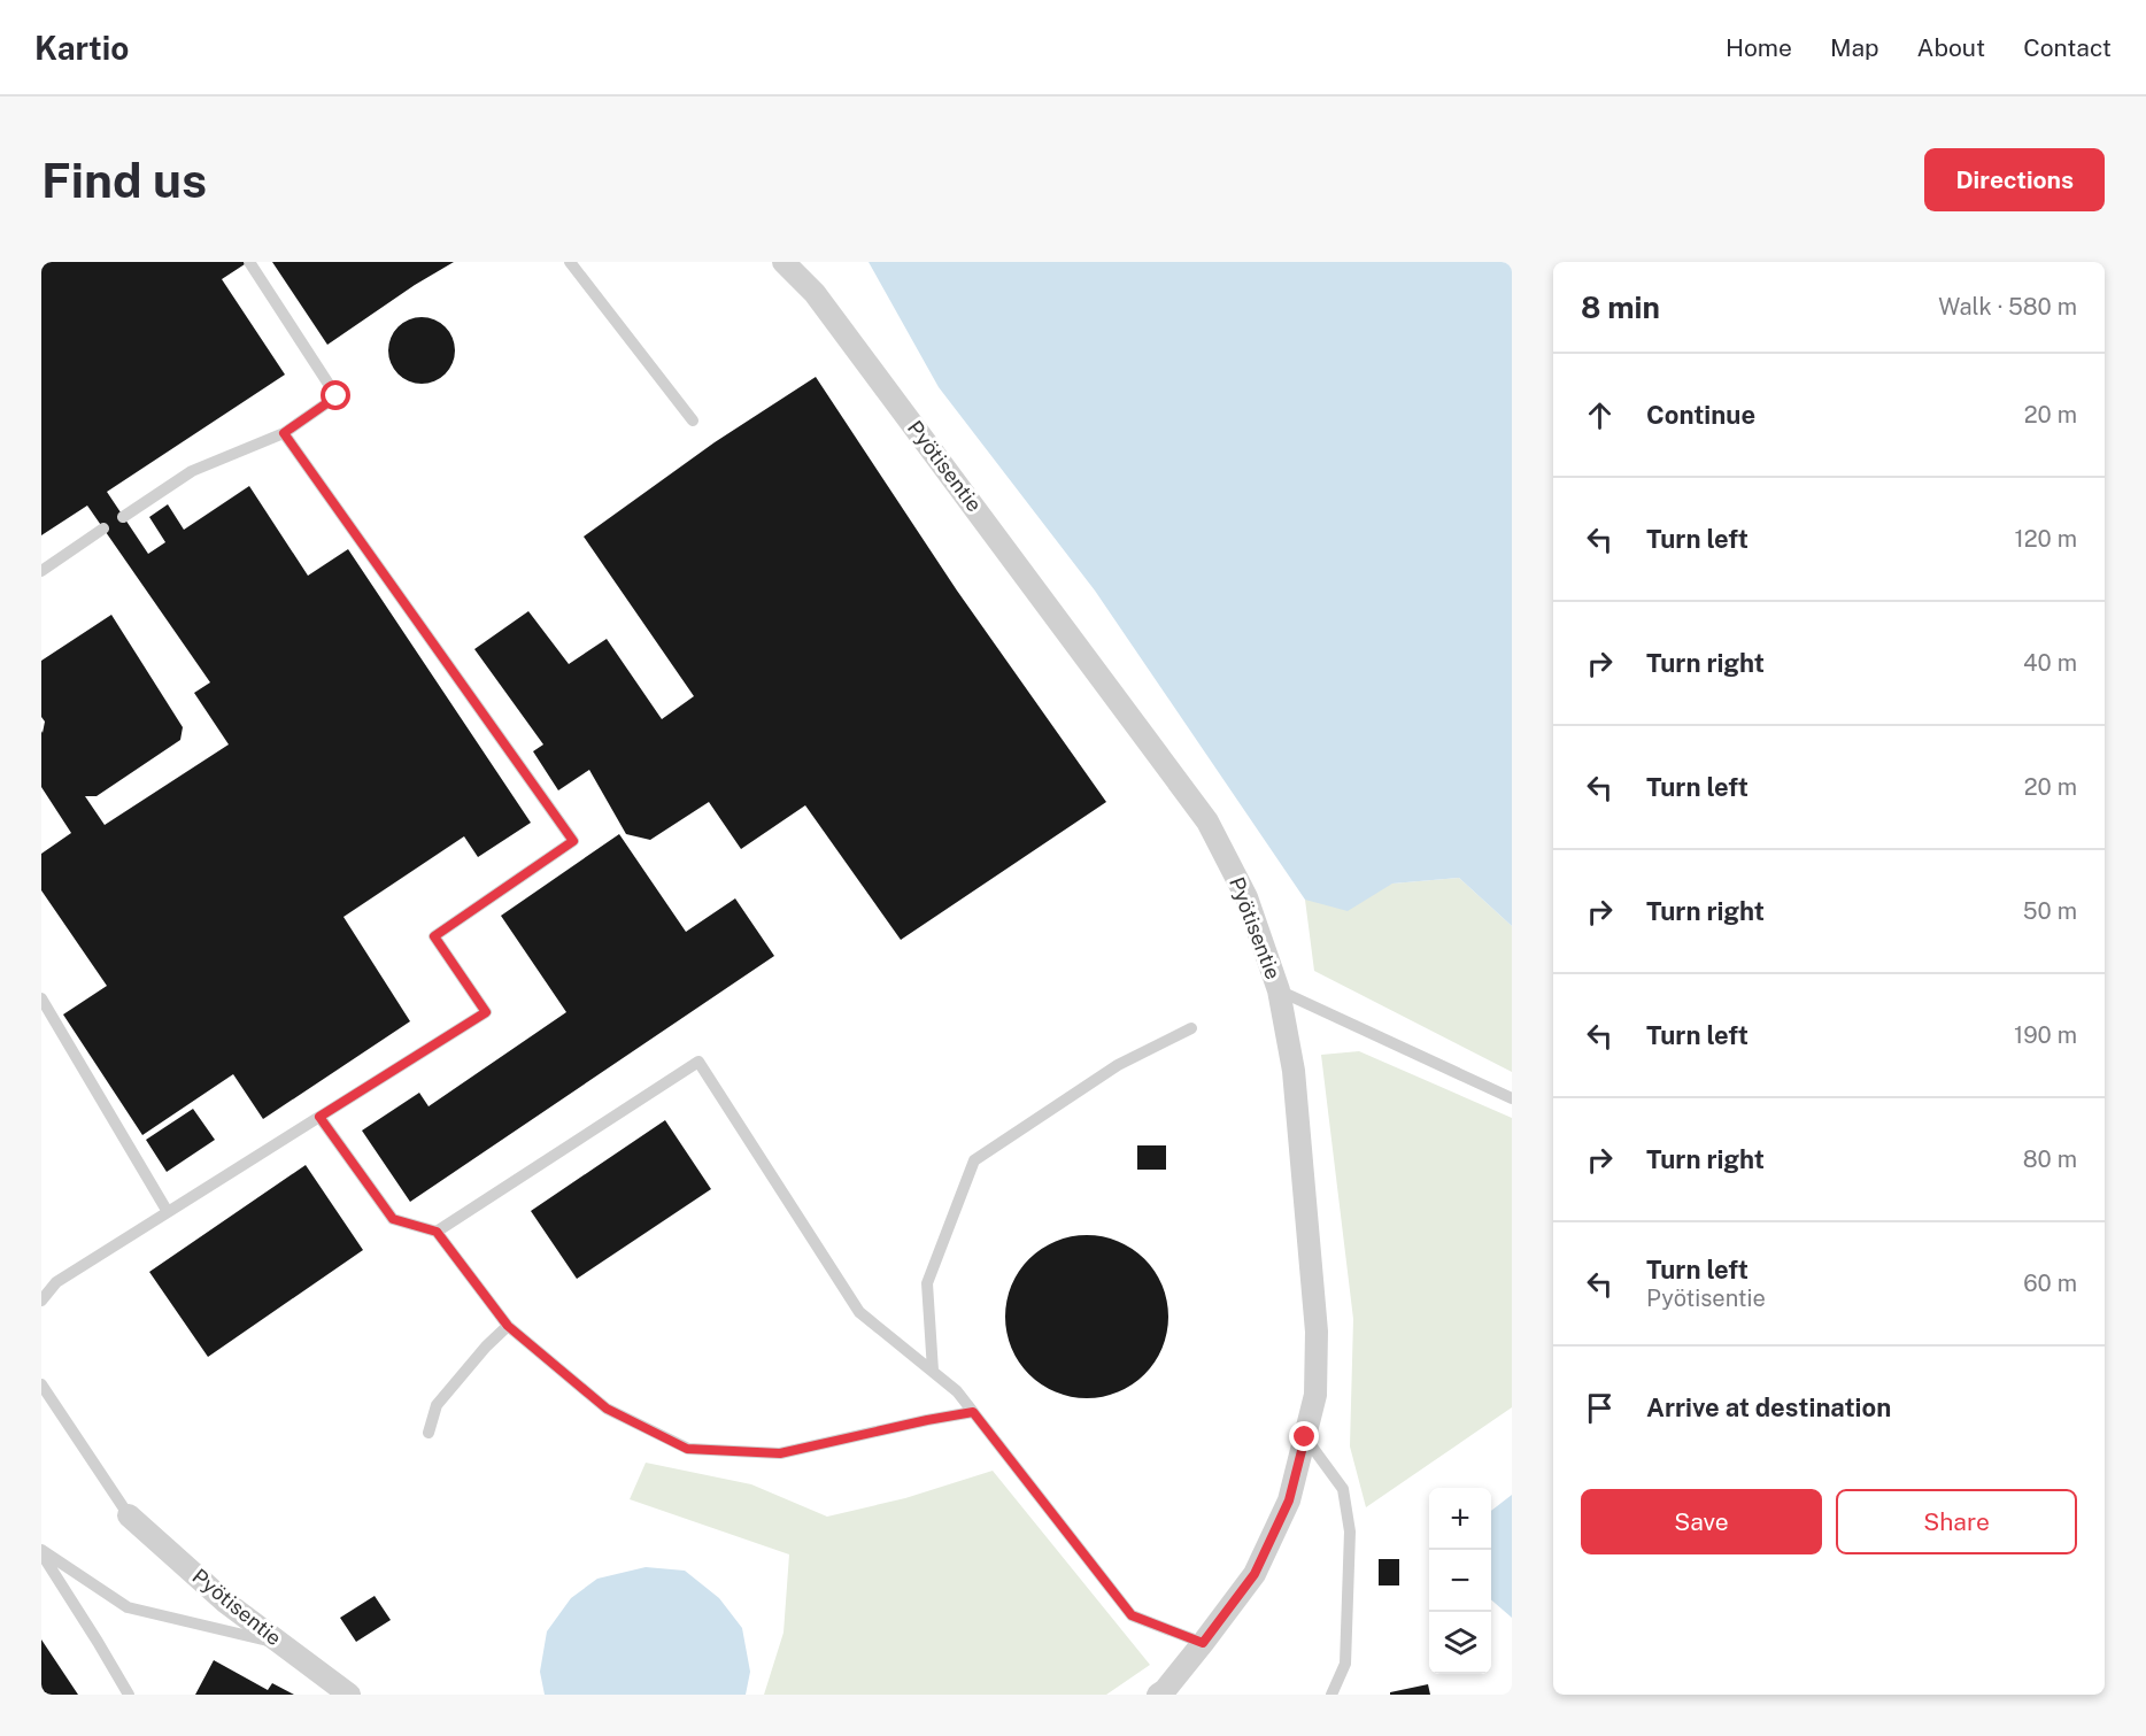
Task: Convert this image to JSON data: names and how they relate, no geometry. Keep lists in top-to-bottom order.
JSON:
{
  "streets": {
    "street": ["Pyötisentie"]
  },
  "page": {
    "header": "Kartio",
    "nav": [
      "Home",
      "Map",
      "About",
      "Contact"
    ],
    "buttons": [
      "Directions",
      ["Save", "Share"]
    ],
    "title": "Find us",
    "heading": ["8 min", "Walk · 580 m"],
    "list": [
      ["Continue", "20 m"],
      ["Turn left", "120 m"],
      ["Turn right", "40 m"],
      ["Turn left", "20 m"],
      ["Turn right", "50 m"],
      ["Turn left", "190 m"],
      ["Turn right", "80 m"],
      ["Turn left", "Pyötisentie", "60 m"],
      "Arrive at destination"
    ],
    "map_buttons": ["+", "−"]
  }
}
